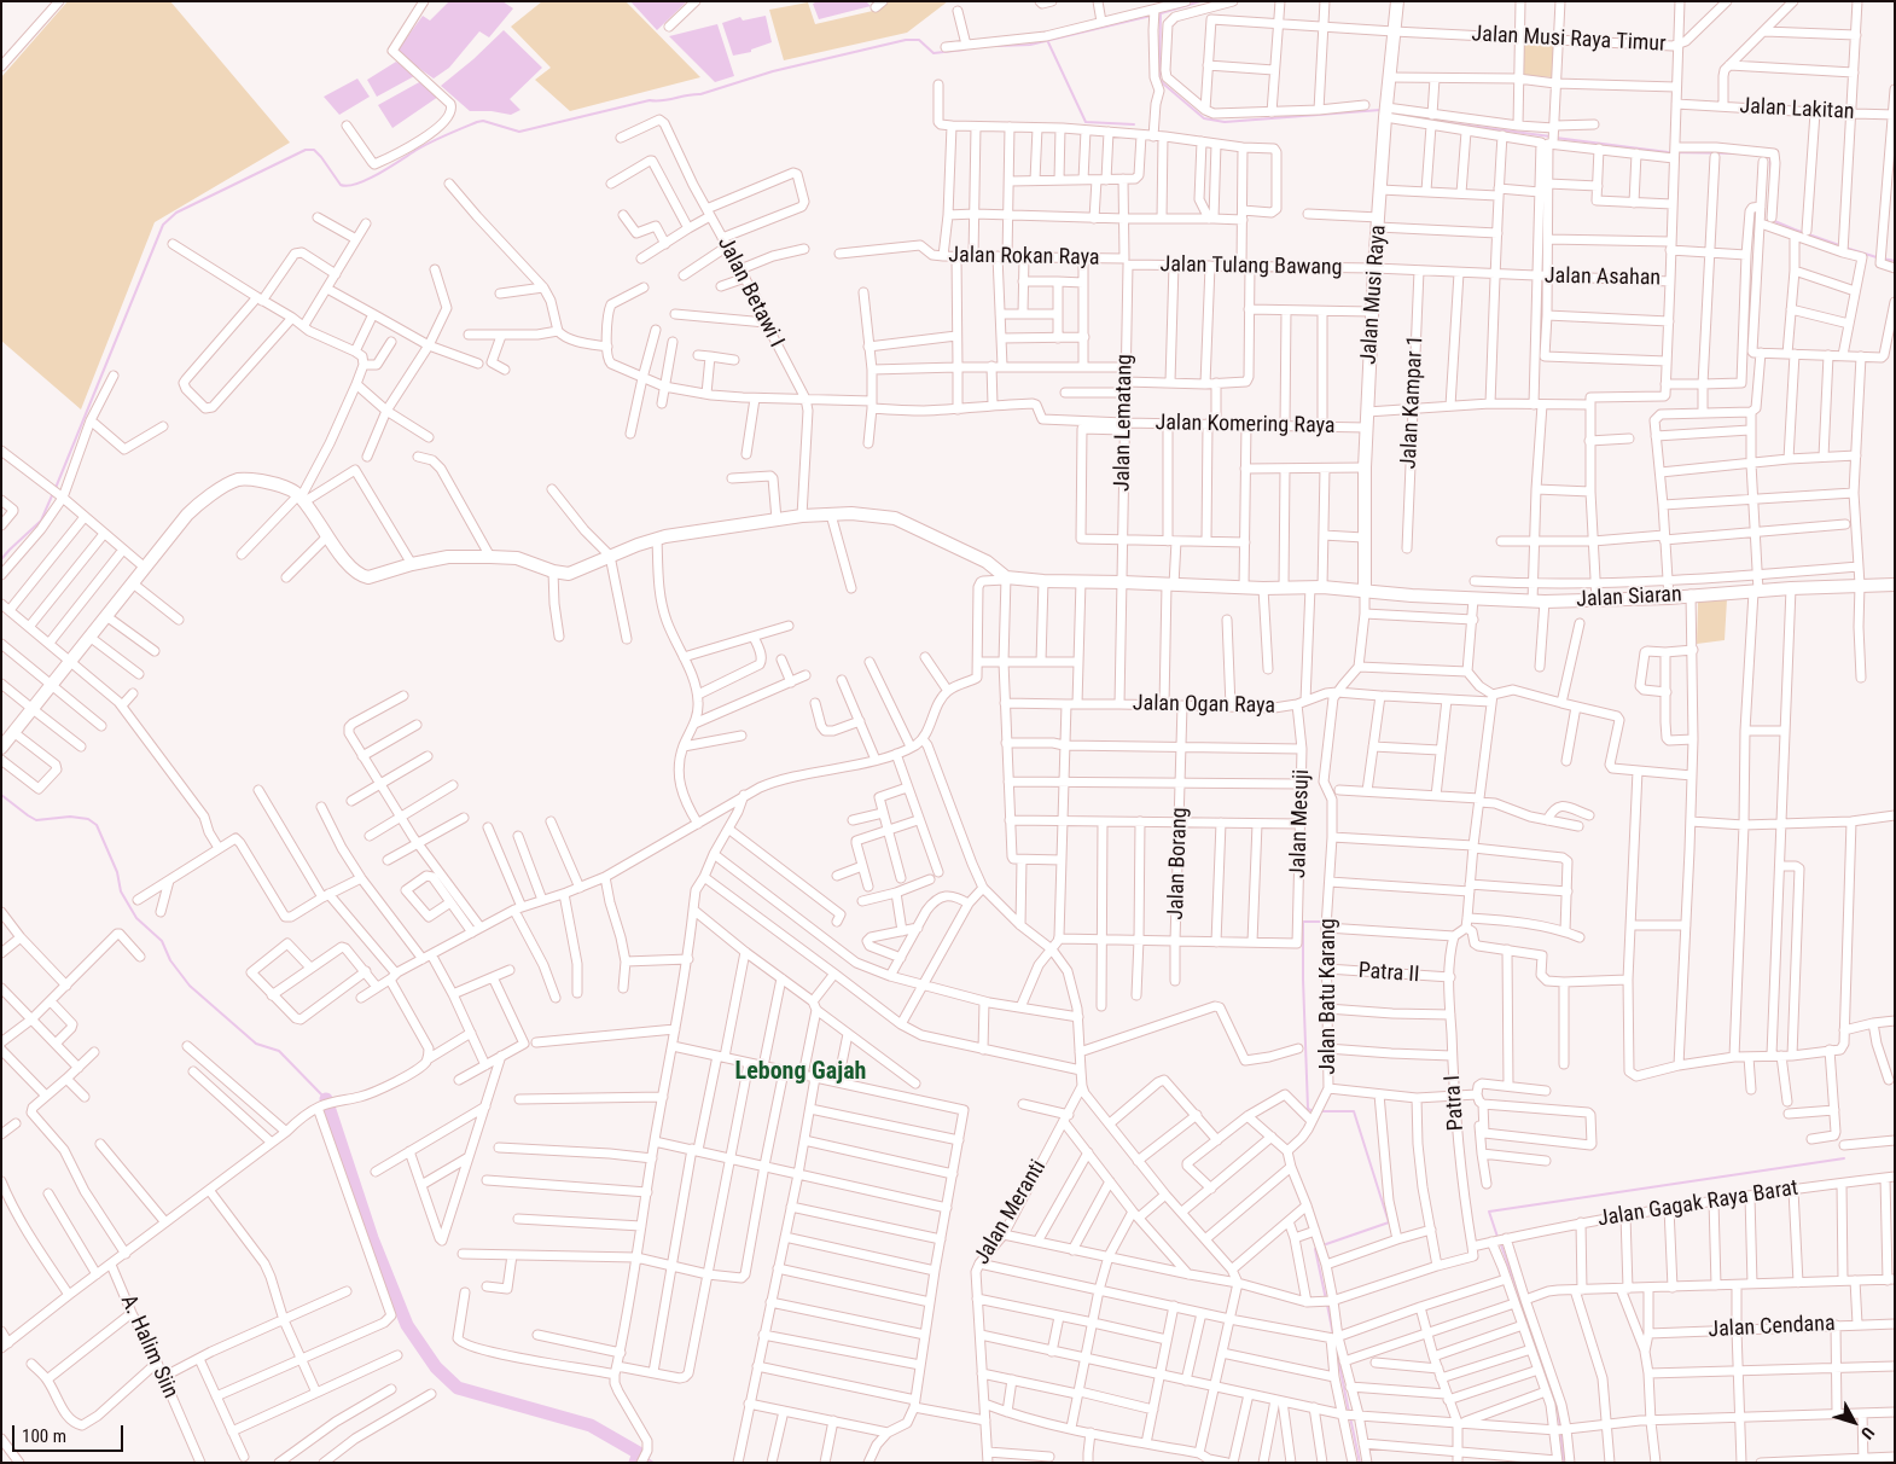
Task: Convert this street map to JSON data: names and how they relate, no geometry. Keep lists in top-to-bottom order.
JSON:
{
  "streets": {
    "street": [
      "Jalan Musi Raya Timur",
      "Jalan Lakitan",
      "Jalan Rokan Raya",
      "Jalan Tulang Bawang",
      "Jalan Asahan",
      "Jalan Betawi I",
      "Jalan Musi Raya",
      "Jalan Kampar 1",
      "Jalan Lematang",
      "Jalan Komering Raya",
      "Jalan Siaran",
      "Jalan Ogan Raya",
      "Jalan Mesuji",
      "Jalan Borang",
      "Patra II",
      "Jalan Batu Karang",
      "Patra I",
      "Jalan Gagak Raya Barat",
      "Jalan Meranti",
      "Jalan Cendana",
      "A. Halim Siin"
    ]
  },
  "crossings": [
    ["Jalan Musi Raya Timur", "Jalan Asahan"],
    ["Jalan Musi Raya Timur", "Jalan Musi Raya"],
    ["Jalan Lakitan", "Jalan Asahan"],
    ["Jalan Rokan Raya", "Jalan Tulang Bawang"],
    ["Jalan Rokan Raya", "Jalan Lematang"],
    ["Jalan Tulang Bawang", "Jalan Asahan"],
    ["Jalan Tulang Bawang", "Jalan Musi Raya"],
    ["Jalan Tulang Bawang", "Jalan Lematang"],
    ["Jalan Asahan", "Jalan Musi Raya"],
    ["Jalan Asahan", "Jalan Kampar 1"],
    ["Jalan Musi Raya", "Jalan Komering Raya"],
    ["Jalan Musi Raya", "Jalan Siaran"],
    ["Jalan Lematang", "Jalan Komering Raya"],
    ["Jalan Lematang", "Jalan Siaran"],
    ["Jalan Lematang", "Jalan Ogan Raya"],
    ["Jalan Siaran", "Jalan Ogan Raya"],
    ["Jalan Siaran", "Jalan Mesuji"],
    ["Jalan Ogan Raya", "Jalan Mesuji"],
    ["Jalan Ogan Raya", "Jalan Borang"],
    ["Jalan Ogan Raya", "Jalan Batu Karang"],
    ["Patra II", "Jalan Batu Karang"],
    ["Patra II", "Patra I"]
  ],
  "districts": ["Lebong Gajah"],
  "scale_bar": "100 m",
  "north": "bottom right"
}
